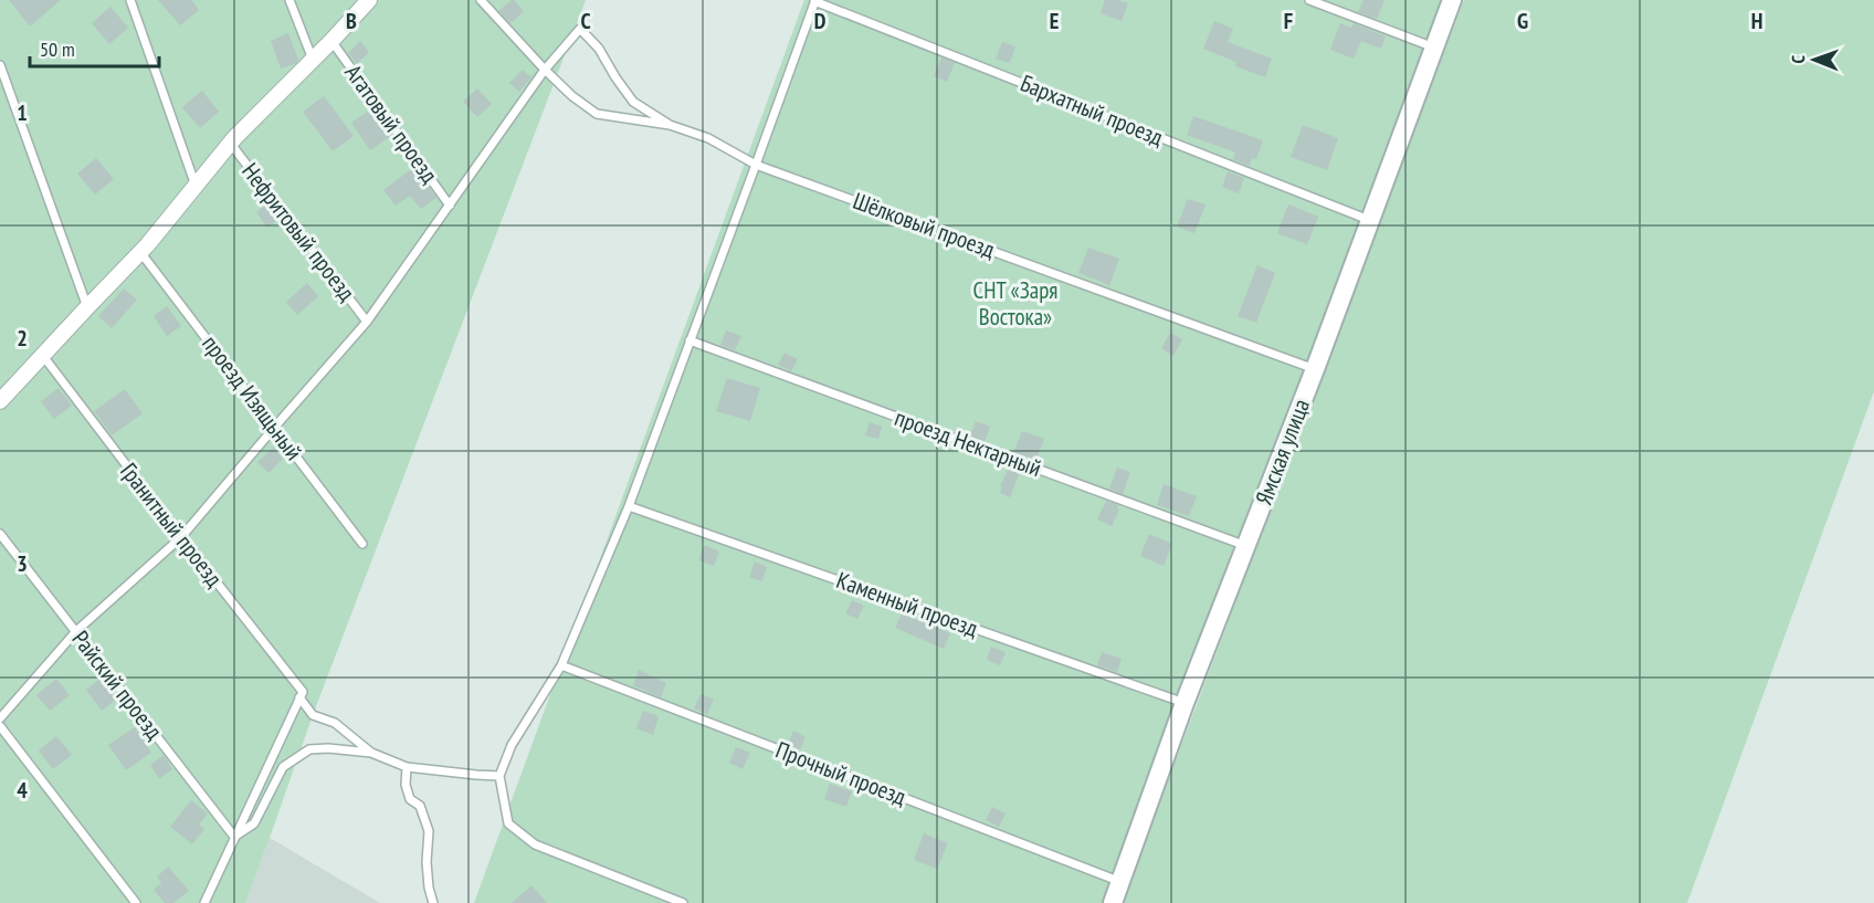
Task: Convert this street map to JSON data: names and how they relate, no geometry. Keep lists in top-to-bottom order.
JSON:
{
  "streets": {
    "street": ["Ямская улица"],
    "lane": [
      "Бархатный проезд",
      "Агатовый проезд",
      "Шёлковый проезд",
      "Нефритовый проезд",
      "проезд Изящьный",
      "проезд Нектарный",
      "Гранитный проезд",
      "Каменный проезд",
      "Райский проезд",
      "Прочный проезд"
    ]
  },
  "crossings": [
    ["Бархатный проезд", "Ямская улица"],
    ["Шёлковый проезд", "Ямская улица"],
    ["проезд Нектарный", "Ямская улица"],
    ["Ямская улица", "Каменный проезд"],
    ["Ямская улица", "Прочный проезд"]
  ],
  "parks": ["СНТ «Заря Востока»"],
  "scale_bar": "50 m",
  "north": "left",
  "grid": {
    "columns": [
      "B",
      "C",
      "D",
      "E",
      "F",
      "G",
      "H"
    ],
    "rows": [
      "1",
      "2",
      "3",
      "4"
    ]
  }
}
